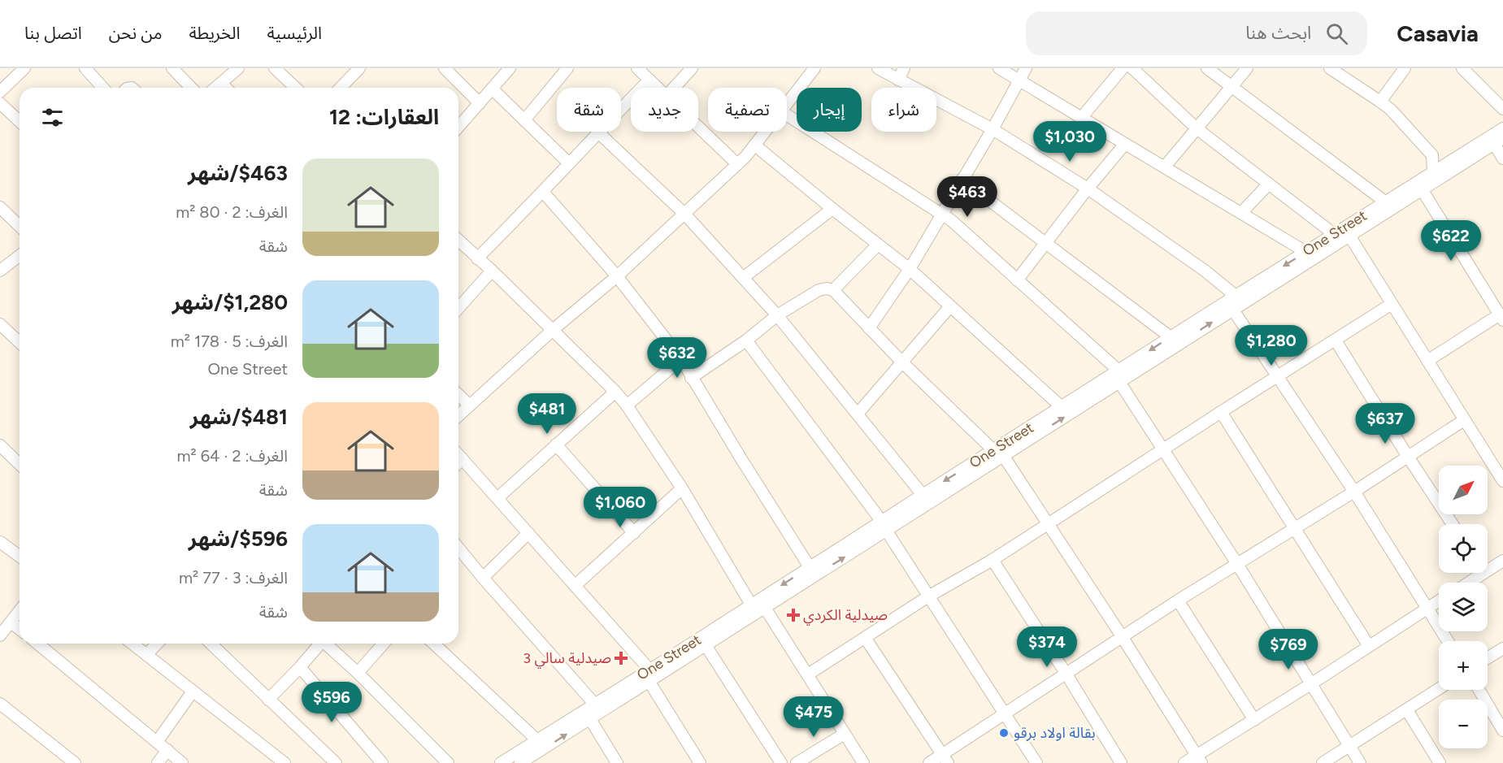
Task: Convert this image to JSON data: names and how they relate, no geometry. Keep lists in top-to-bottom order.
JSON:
{
  "streets": {
    "street": ["One Street"]
  },
  "places": {
    "health": ["صيدلية الكردي", "صيدلية سالي 3"],
    "other": ["بقالة اولاد برقو"]
  },
  "north": "top right",
  "page": {
    "header": "Casavia",
    "search": "ابحث هنا",
    "nav": [
      "الرئيسية",
      "الخريطة",
      "من نحن",
      "اتصل بنا"
    ],
    "chip": [
      "شراء",
      "إيجار",
      "تصفية",
      "جديد",
      "شقة"
    ],
    "heading": "العقارات: 12",
    "price": [
      "$1,030",
      "$463",
      "$622",
      "$1,280",
      "$632",
      "$481",
      "$637",
      "$1,060",
      "$374",
      "$769",
      "$596",
      "$475"
    ],
    "list": [
      {
        "name": "$463/شهر",
        "note": "الغرف: 2 · 80 m² · شقة"
      },
      {
        "name": "$1,280/شهر",
        "note": "الغرف: 5 · 178 m² · One Street"
      },
      {
        "name": "$481/شهر",
        "note": "الغرف: 2 · 64 m² · شقة"
      },
      {
        "name": "$596/شهر",
        "note": "الغرف: 3 · 77 m² · شقة"
      }
    ],
    "map_buttons": ["+", "−"]
  }
}
